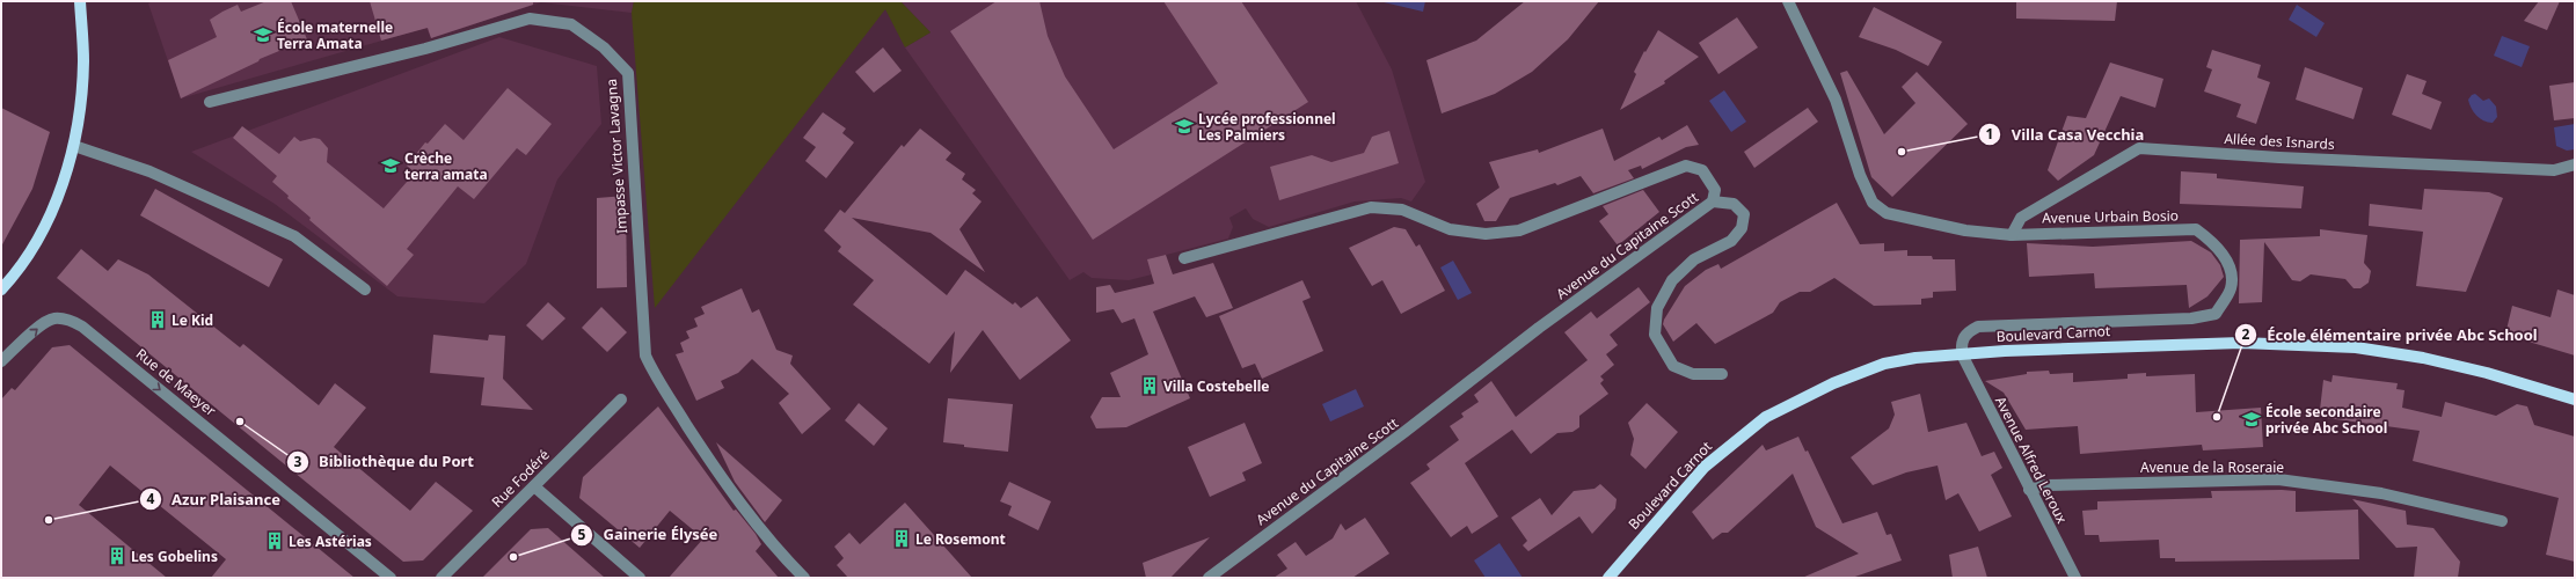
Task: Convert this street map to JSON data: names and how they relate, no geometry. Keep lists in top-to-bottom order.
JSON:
{
  "streets": {
    "main road": ["Boulevard Carnot"],
    "street": [
      "Allée des Isnards",
      "Impasse Victor Lavagna",
      "Avenue Urbain Bosio",
      "Avenue du Capitaine Scott",
      "Rue de Maeyer",
      "Avenue Alfred Leroux",
      "Avenue de la Roseraie",
      "Rue Fodéré"
    ]
  },
  "crossings": [
    ["Allée des Isnards", "Avenue Urbain Bosio"],
    ["Avenue Urbain Bosio", "Boulevard Carnot"],
    ["Avenue Urbain Bosio", "Avenue Alfred Leroux"],
    ["Boulevard Carnot", "Avenue Alfred Leroux"],
    ["Avenue Alfred Leroux", "Avenue de la Roseraie"]
  ],
  "one_way": ["Rue de Maeyer"],
  "places": {
    "school or university": [
      "École maternelle Terra Amata",
      "Lycée professionnel Les Palmiers",
      "Crèche terra amata",
      "École secondaire privée Abc School"
    ],
    "other": [
      "Villa Casa Vecchia",
      "École élémentaire privée Abc School",
      "Bibliothèque du Port",
      "Azur Plaisance",
      "Gainerie Élysée"
    ],
    "building": [
      "Le Kid",
      "Villa Costebelle",
      "Le Rosemont",
      "Les Astérias",
      "Les Gobelins"
    ]
  }
}
